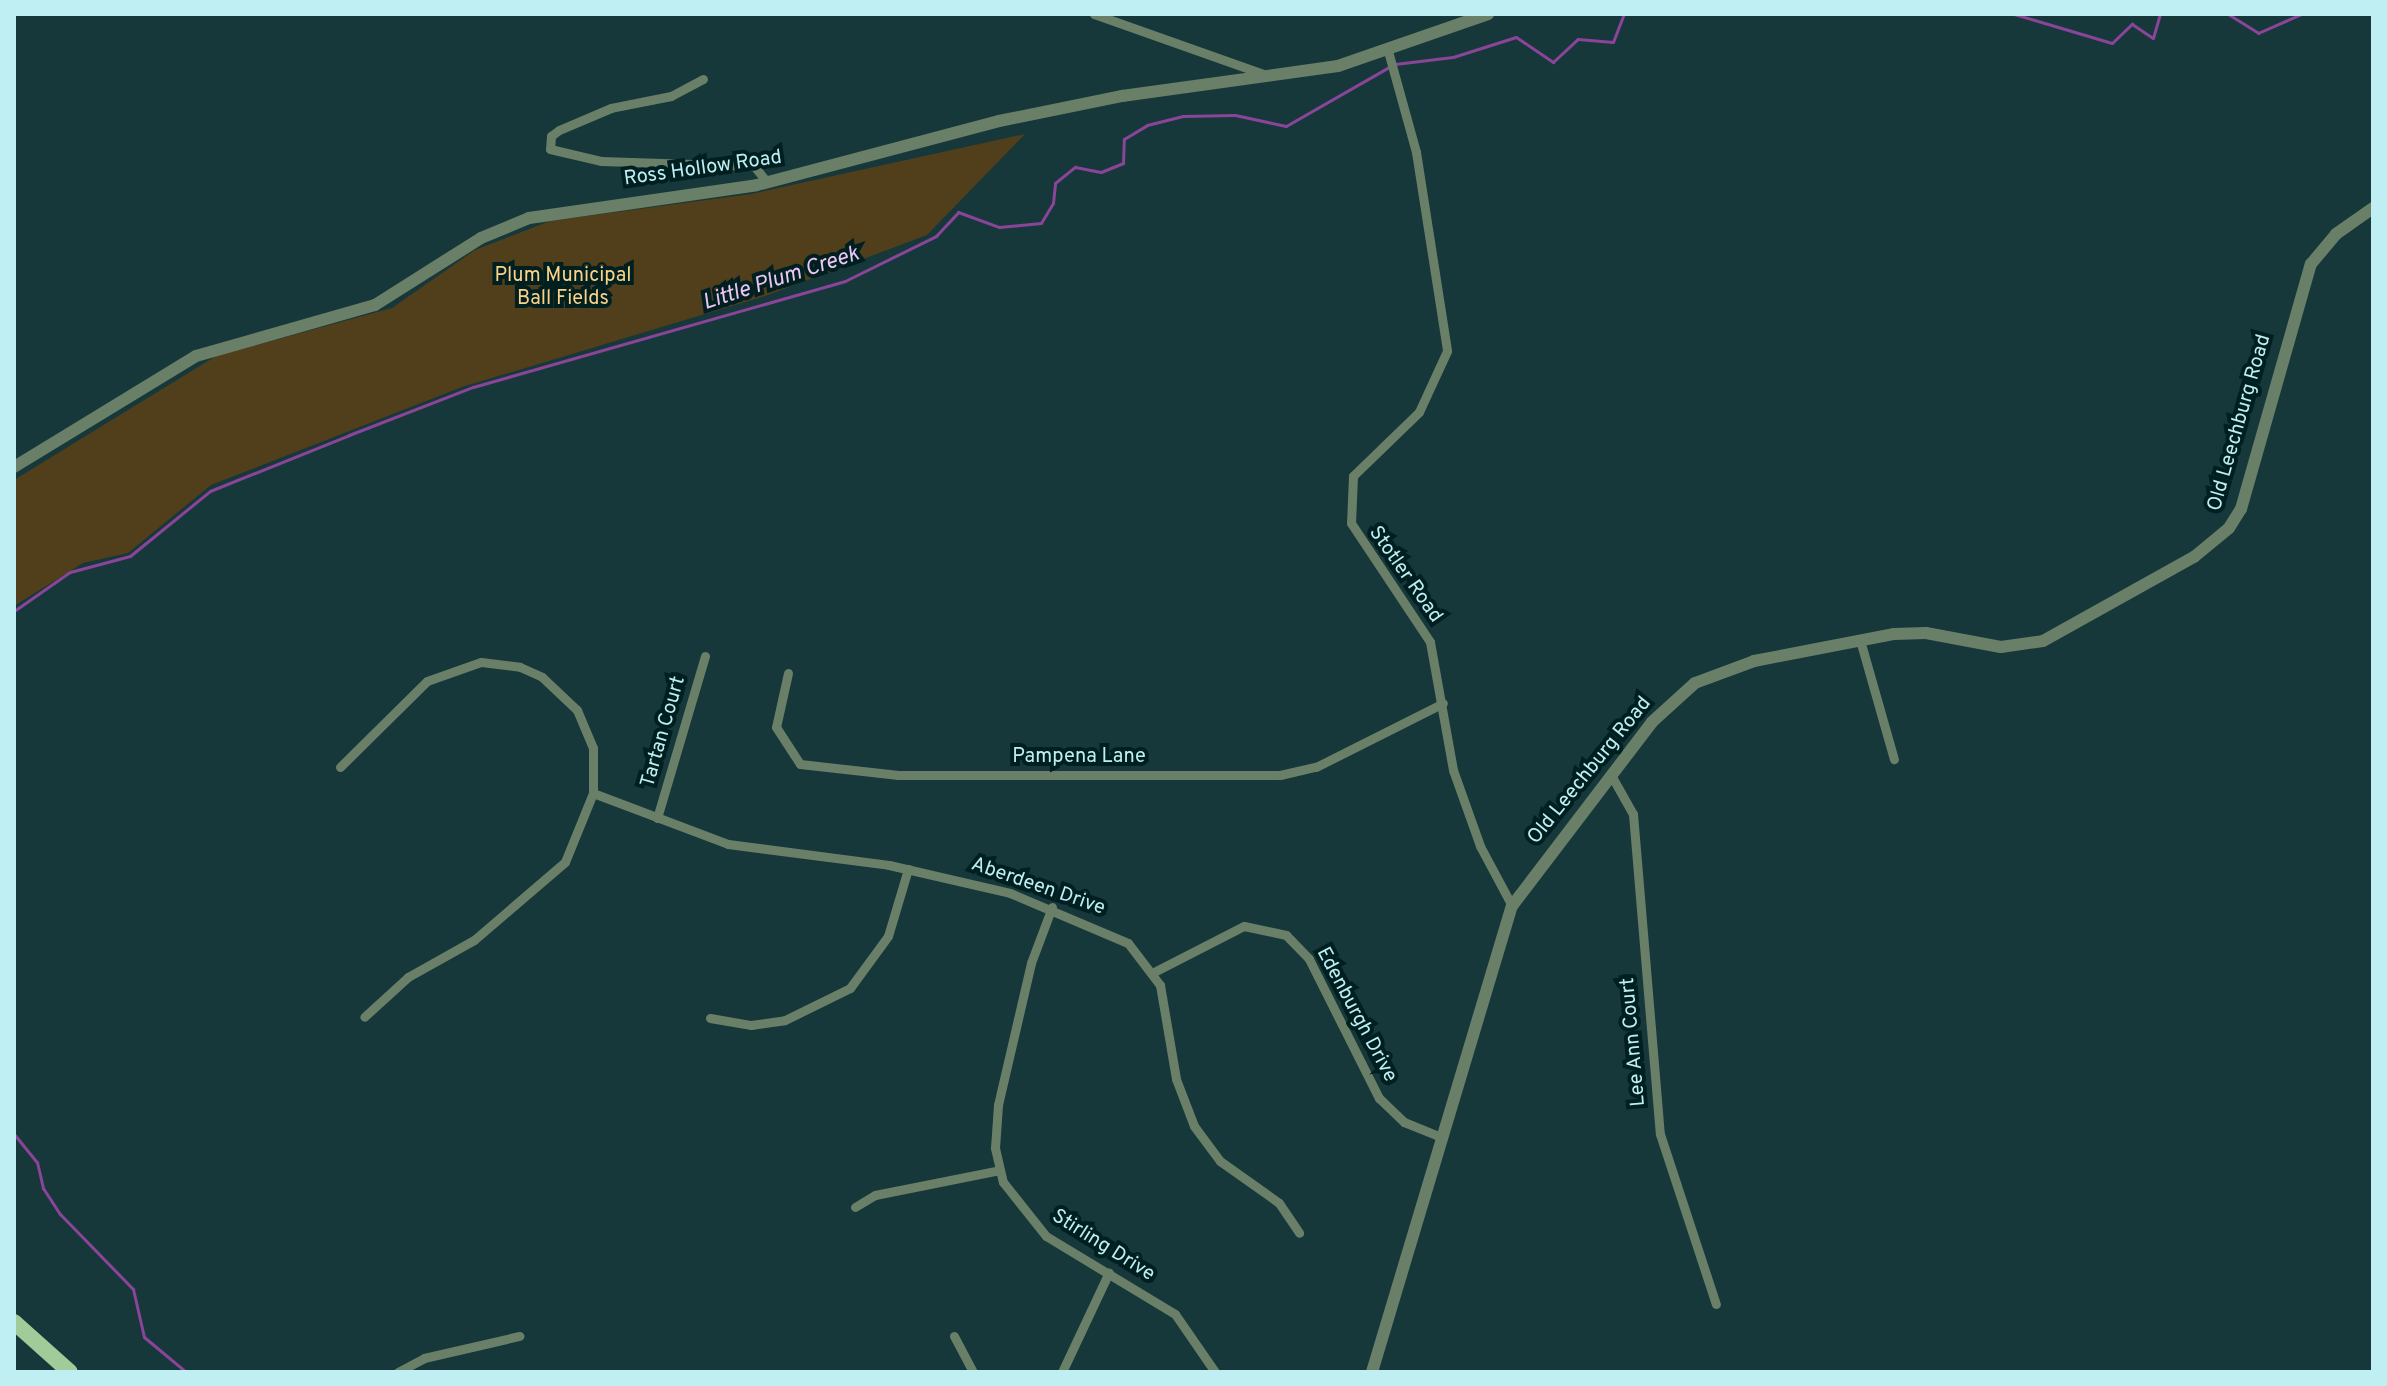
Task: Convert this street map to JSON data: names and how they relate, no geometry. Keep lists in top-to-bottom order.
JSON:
{
  "streets": {
    "street": [
      "Ross Hollow Road",
      "Old Leechburg Road",
      "Stotler Road",
      "Tartan Court",
      "Pampena Lane",
      "Aberdeen Drive",
      "Edenburgh Drive",
      "Lee Ann Court",
      "Stirling Drive"
    ]
  },
  "crossings": [
    ["Ross Hollow Road", "Stotler Road"],
    ["Old Leechburg Road", "Stotler Road"],
    ["Old Leechburg Road", "Edenburgh Drive"],
    ["Old Leechburg Road", "Lee Ann Court"],
    ["Stotler Road", "Pampena Lane"],
    ["Tartan Court", "Aberdeen Drive"],
    ["Aberdeen Drive", "Edenburgh Drive"],
    ["Aberdeen Drive", "Stirling Drive"]
  ],
  "water": ["Little Plum Creek"],
  "parks": ["Plum Municipal Ball Fields"]
}
